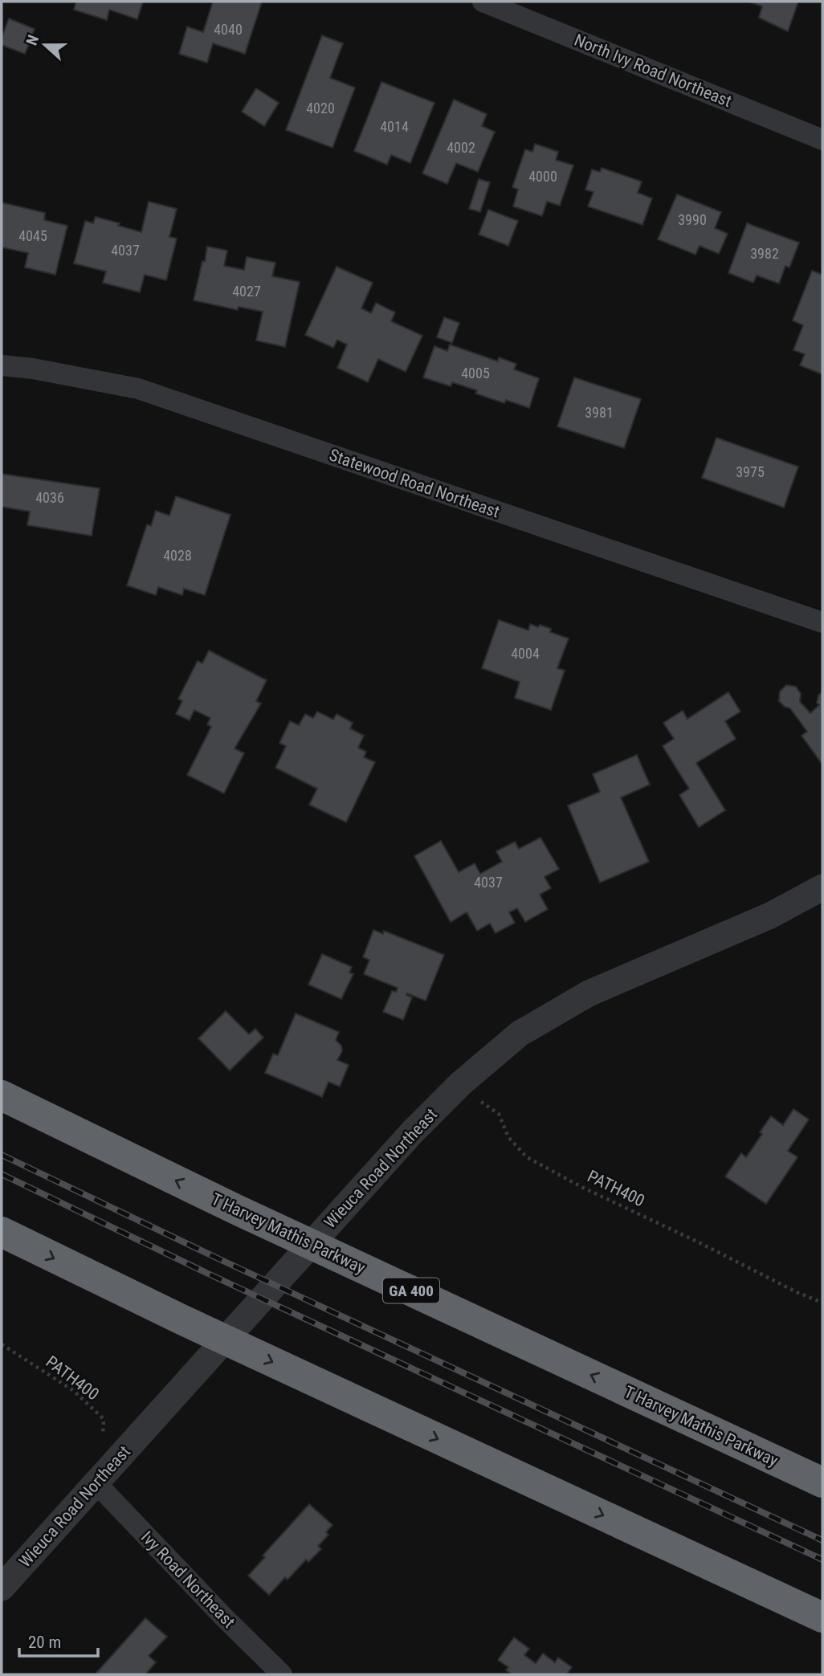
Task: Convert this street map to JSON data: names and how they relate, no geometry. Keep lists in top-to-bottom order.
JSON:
{
  "streets": {
    "highway": ["T Harvey Mathis Parkway", "GA 400"],
    "street": [
      "North Ivy Road Northeast",
      "Statewood Road Northeast",
      "Wieuca Road Northeast",
      "Ivy Road Northeast"
    ],
    "path": ["PATH400"]
  },
  "crossings": [
    ["Wieuca Road Northeast", "Ivy Road Northeast"]
  ],
  "house_numbers": [
    "4040",
    "4020",
    "4014",
    "4002",
    "4000",
    "3990",
    "4045",
    "4037",
    "3982",
    "4027",
    "4005",
    "3981",
    "3975",
    "4036",
    "4028",
    "4004",
    "4037"
  ],
  "scale_bar": "20 m",
  "north": "left"
}
